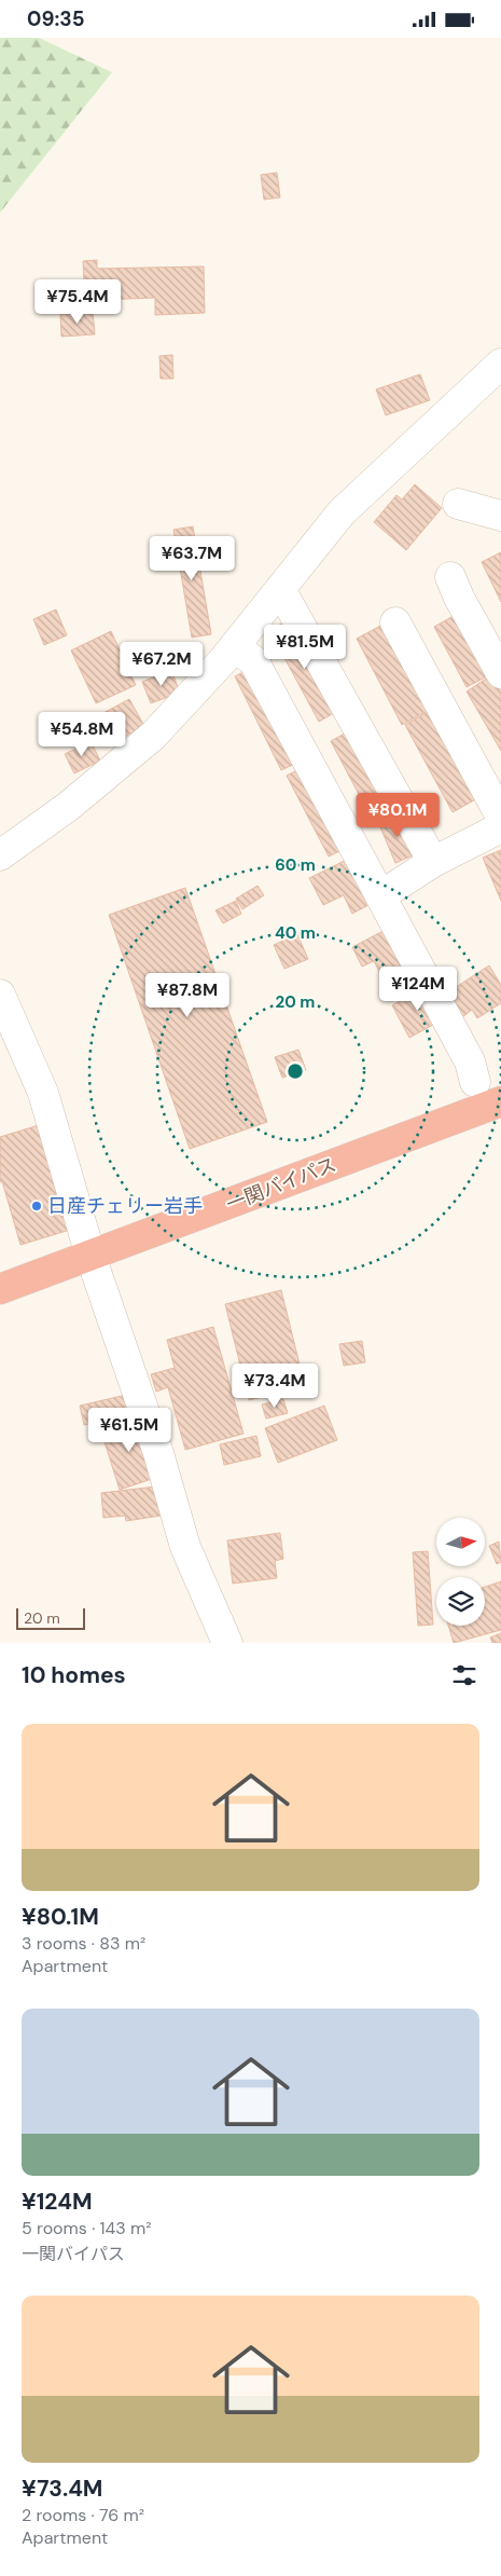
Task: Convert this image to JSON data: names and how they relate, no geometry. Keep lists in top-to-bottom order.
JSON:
{
  "streets": {
    "highway": ["一関バイパス"]
  },
  "places": ["日産チェリー岩手"],
  "scale_bar": "20 m",
  "north": "right",
  "page": {
    "status": "09:35",
    "price": [
      "¥75.4M",
      "¥63.7M",
      "¥81.5M",
      "¥67.2M",
      "¥54.8M",
      "¥80.1M",
      "¥124M",
      "¥87.8M",
      "¥73.4M",
      "¥61.5M"
    ],
    "scale": "20 m",
    "heading": "10 homes",
    "list": [
      {
        "name": "¥80.1M",
        "note": "3 rooms · 83 m² · Apartment"
      },
      {
        "name": "¥124M",
        "note": "5 rooms · 143 m² · 一関バイパス"
      },
      {
        "name": "¥73.4M",
        "note": "2 rooms · 76 m² · Apartment"
      }
    ]
  },
  "rings": ["60 m", "40 m", "20 m"]
}
